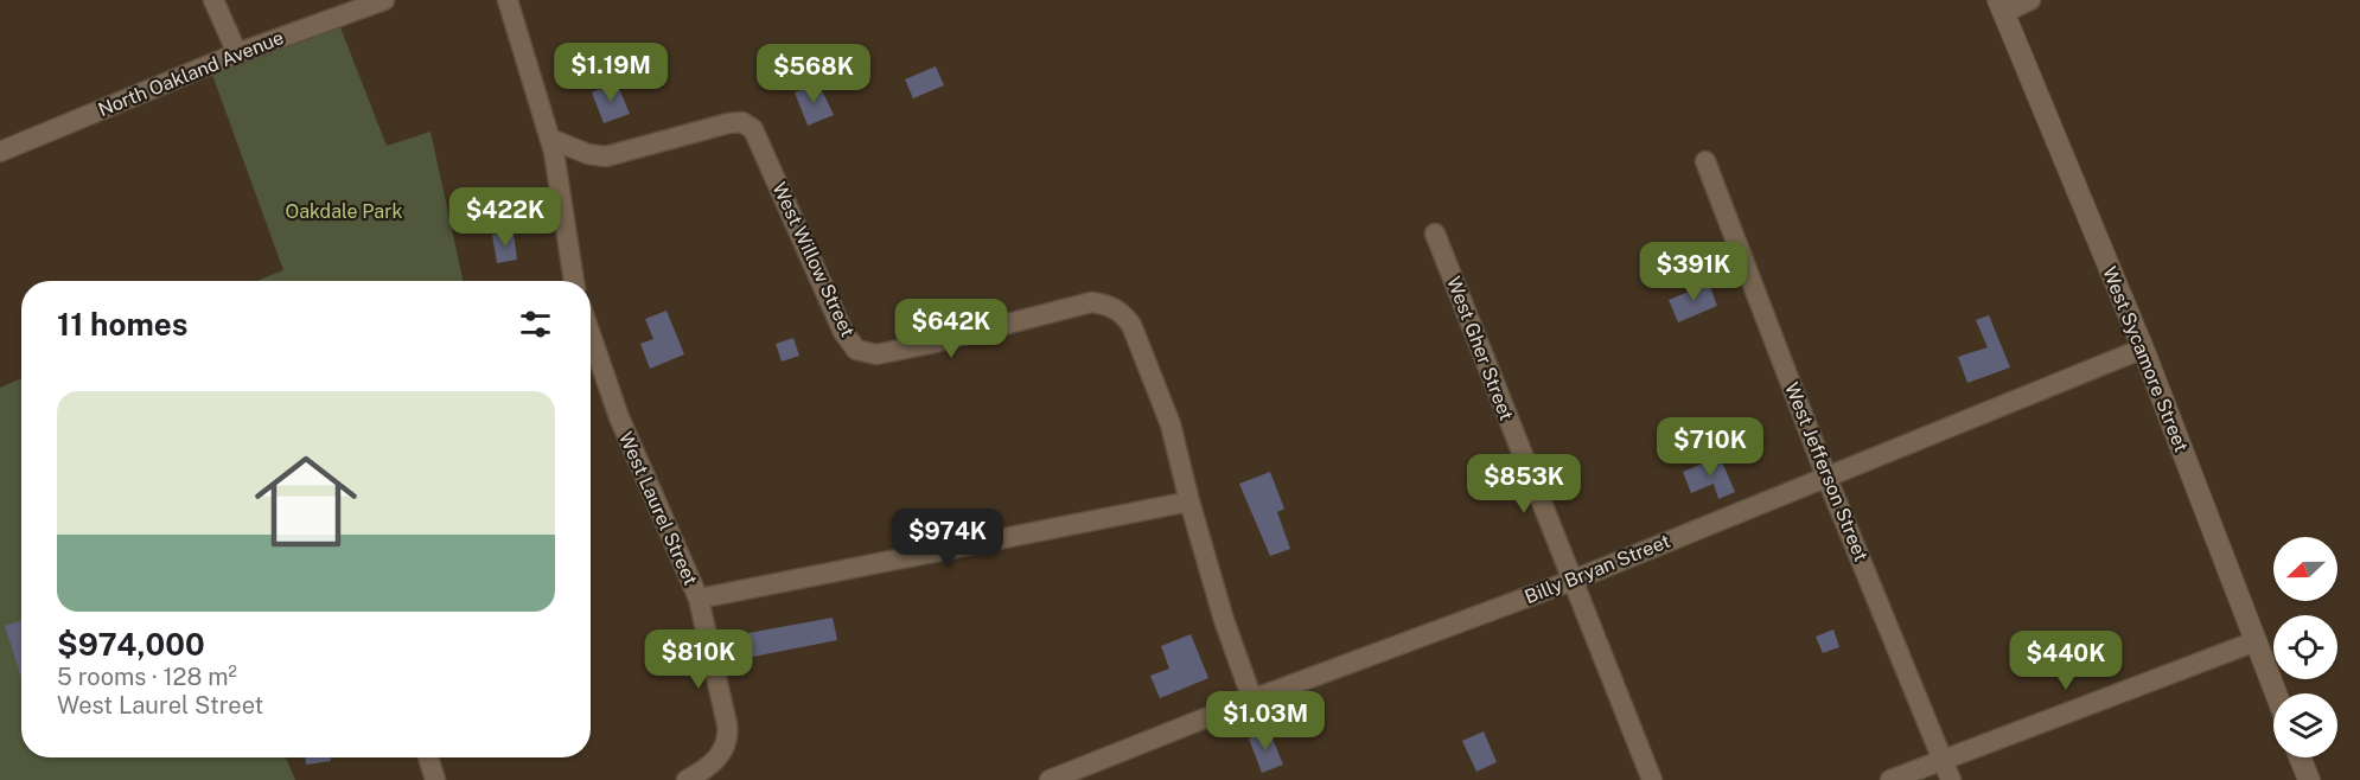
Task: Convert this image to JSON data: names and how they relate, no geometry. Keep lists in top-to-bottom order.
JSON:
{
  "streets": {
    "street": [
      "North Oakland Avenue",
      "West Willow Street",
      "West Gher Street",
      "West Sycamore Street",
      "West Jefferson Street",
      "West Laurel Street",
      "Billy Bryan Street"
    ]
  },
  "crossings": [
    ["West Willow Street", "West Laurel Street"],
    ["West Willow Street", "Billy Bryan Street"],
    ["West Gher Street", "Billy Bryan Street"],
    ["West Sycamore Street", "Billy Bryan Street"],
    ["West Jefferson Street", "Billy Bryan Street"]
  ],
  "parks": ["Oakdale Park"],
  "north": "left",
  "page": {
    "price": [
      "$1.19M",
      "$568K",
      "$422K",
      "$391K",
      "$642K",
      "$710K",
      "$853K",
      "$974K",
      "$810K",
      "$440K",
      "$1.03M"
    ],
    "heading": "11 homes",
    "list": [
      {
        "name": "$974,000",
        "note": "5 rooms · 128 m² · West Laurel Street"
      }
    ]
  }
}
